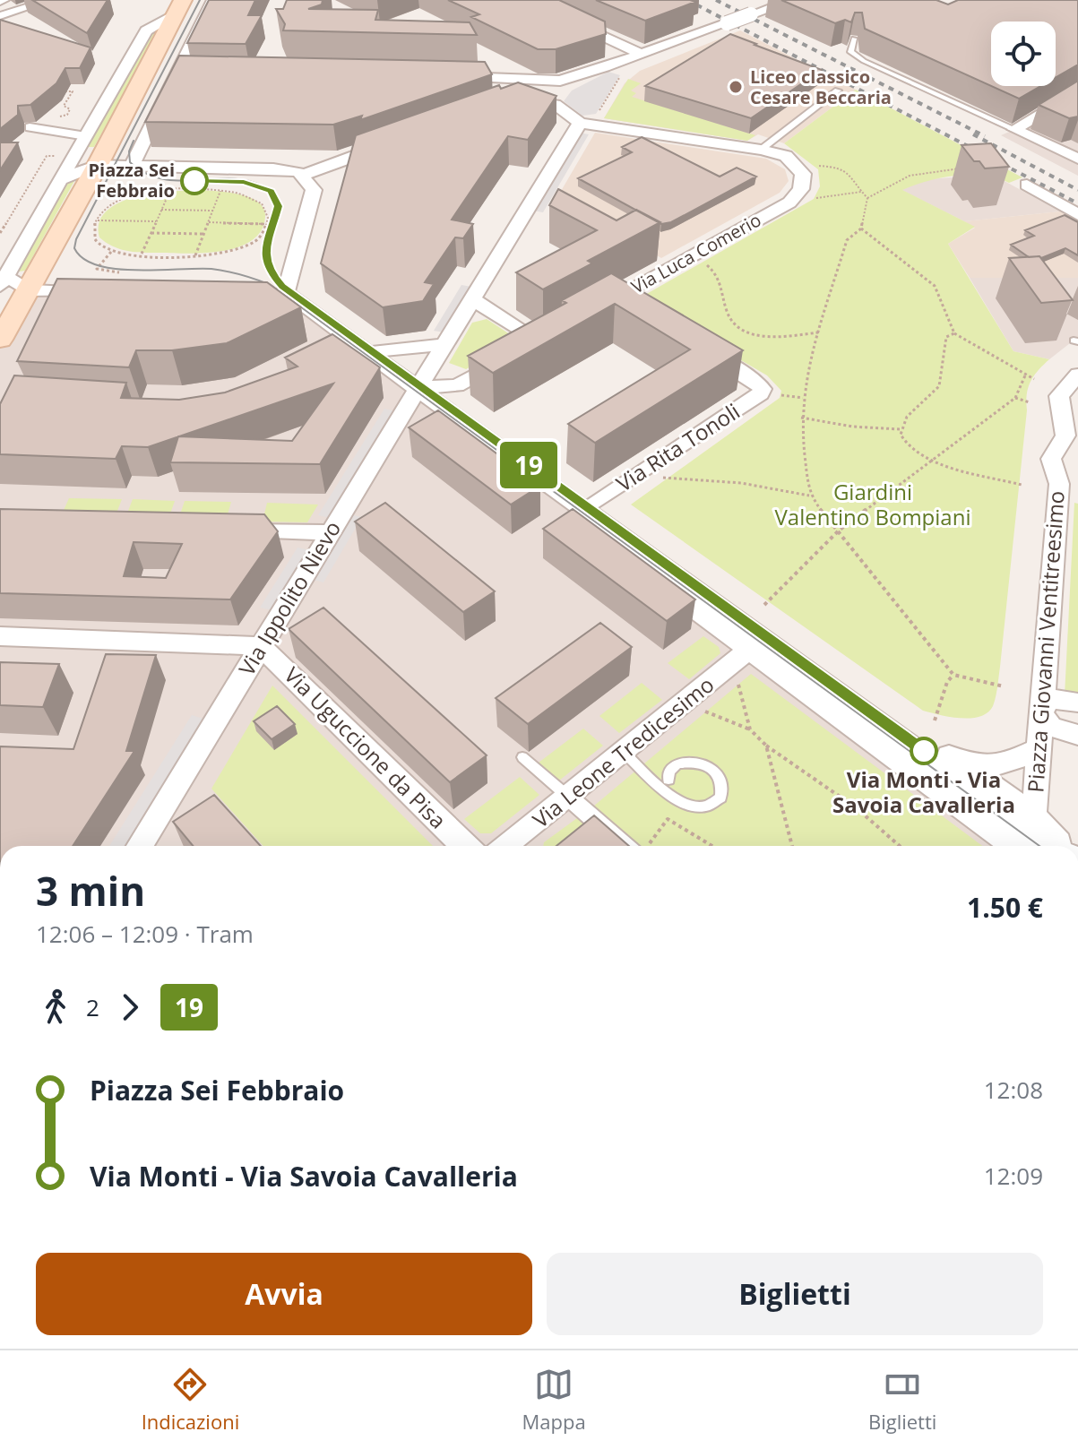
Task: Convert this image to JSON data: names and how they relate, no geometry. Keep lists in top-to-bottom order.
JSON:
{
  "streets": {
    "street": [
      "Via Luca Comerio",
      "Via Rita Tonoli",
      "Via Ippolito Nievo",
      "Piazza Giovanni Ventitreesimo",
      "Via Uguccione da Pisa",
      "Via Leone Tredicesimo"
    ]
  },
  "crossings": [
    ["Via Ippolito Nievo", "Via Uguccione da Pisa"]
  ],
  "parks": ["Giardini Valentino Bompiani"],
  "places": ["Liceo classico Cesare Beccaria", "Piazza Sei Febbraio", "Via Monti - Via Savoia Cavalleria"],
  "lines": ["tram line 19"],
  "page": {
    "on_map": "19",
    "heading": ["3 min", "12:06 – 12:09 · Tram", "1.50 €"],
    "legs": ["2", "19"],
    "list": [
      {
        "name": "Piazza Sei Febbraio",
        "value": "12:08"
      },
      {
        "name": "Via Monti - Via Savoia Cavalleria",
        "value": "12:09"
      }
    ],
    "buttons": ["Avvia", "Biglietti"],
    "tabs": ["Indicazioni", "Mappa", "Biglietti"]
  }
}
